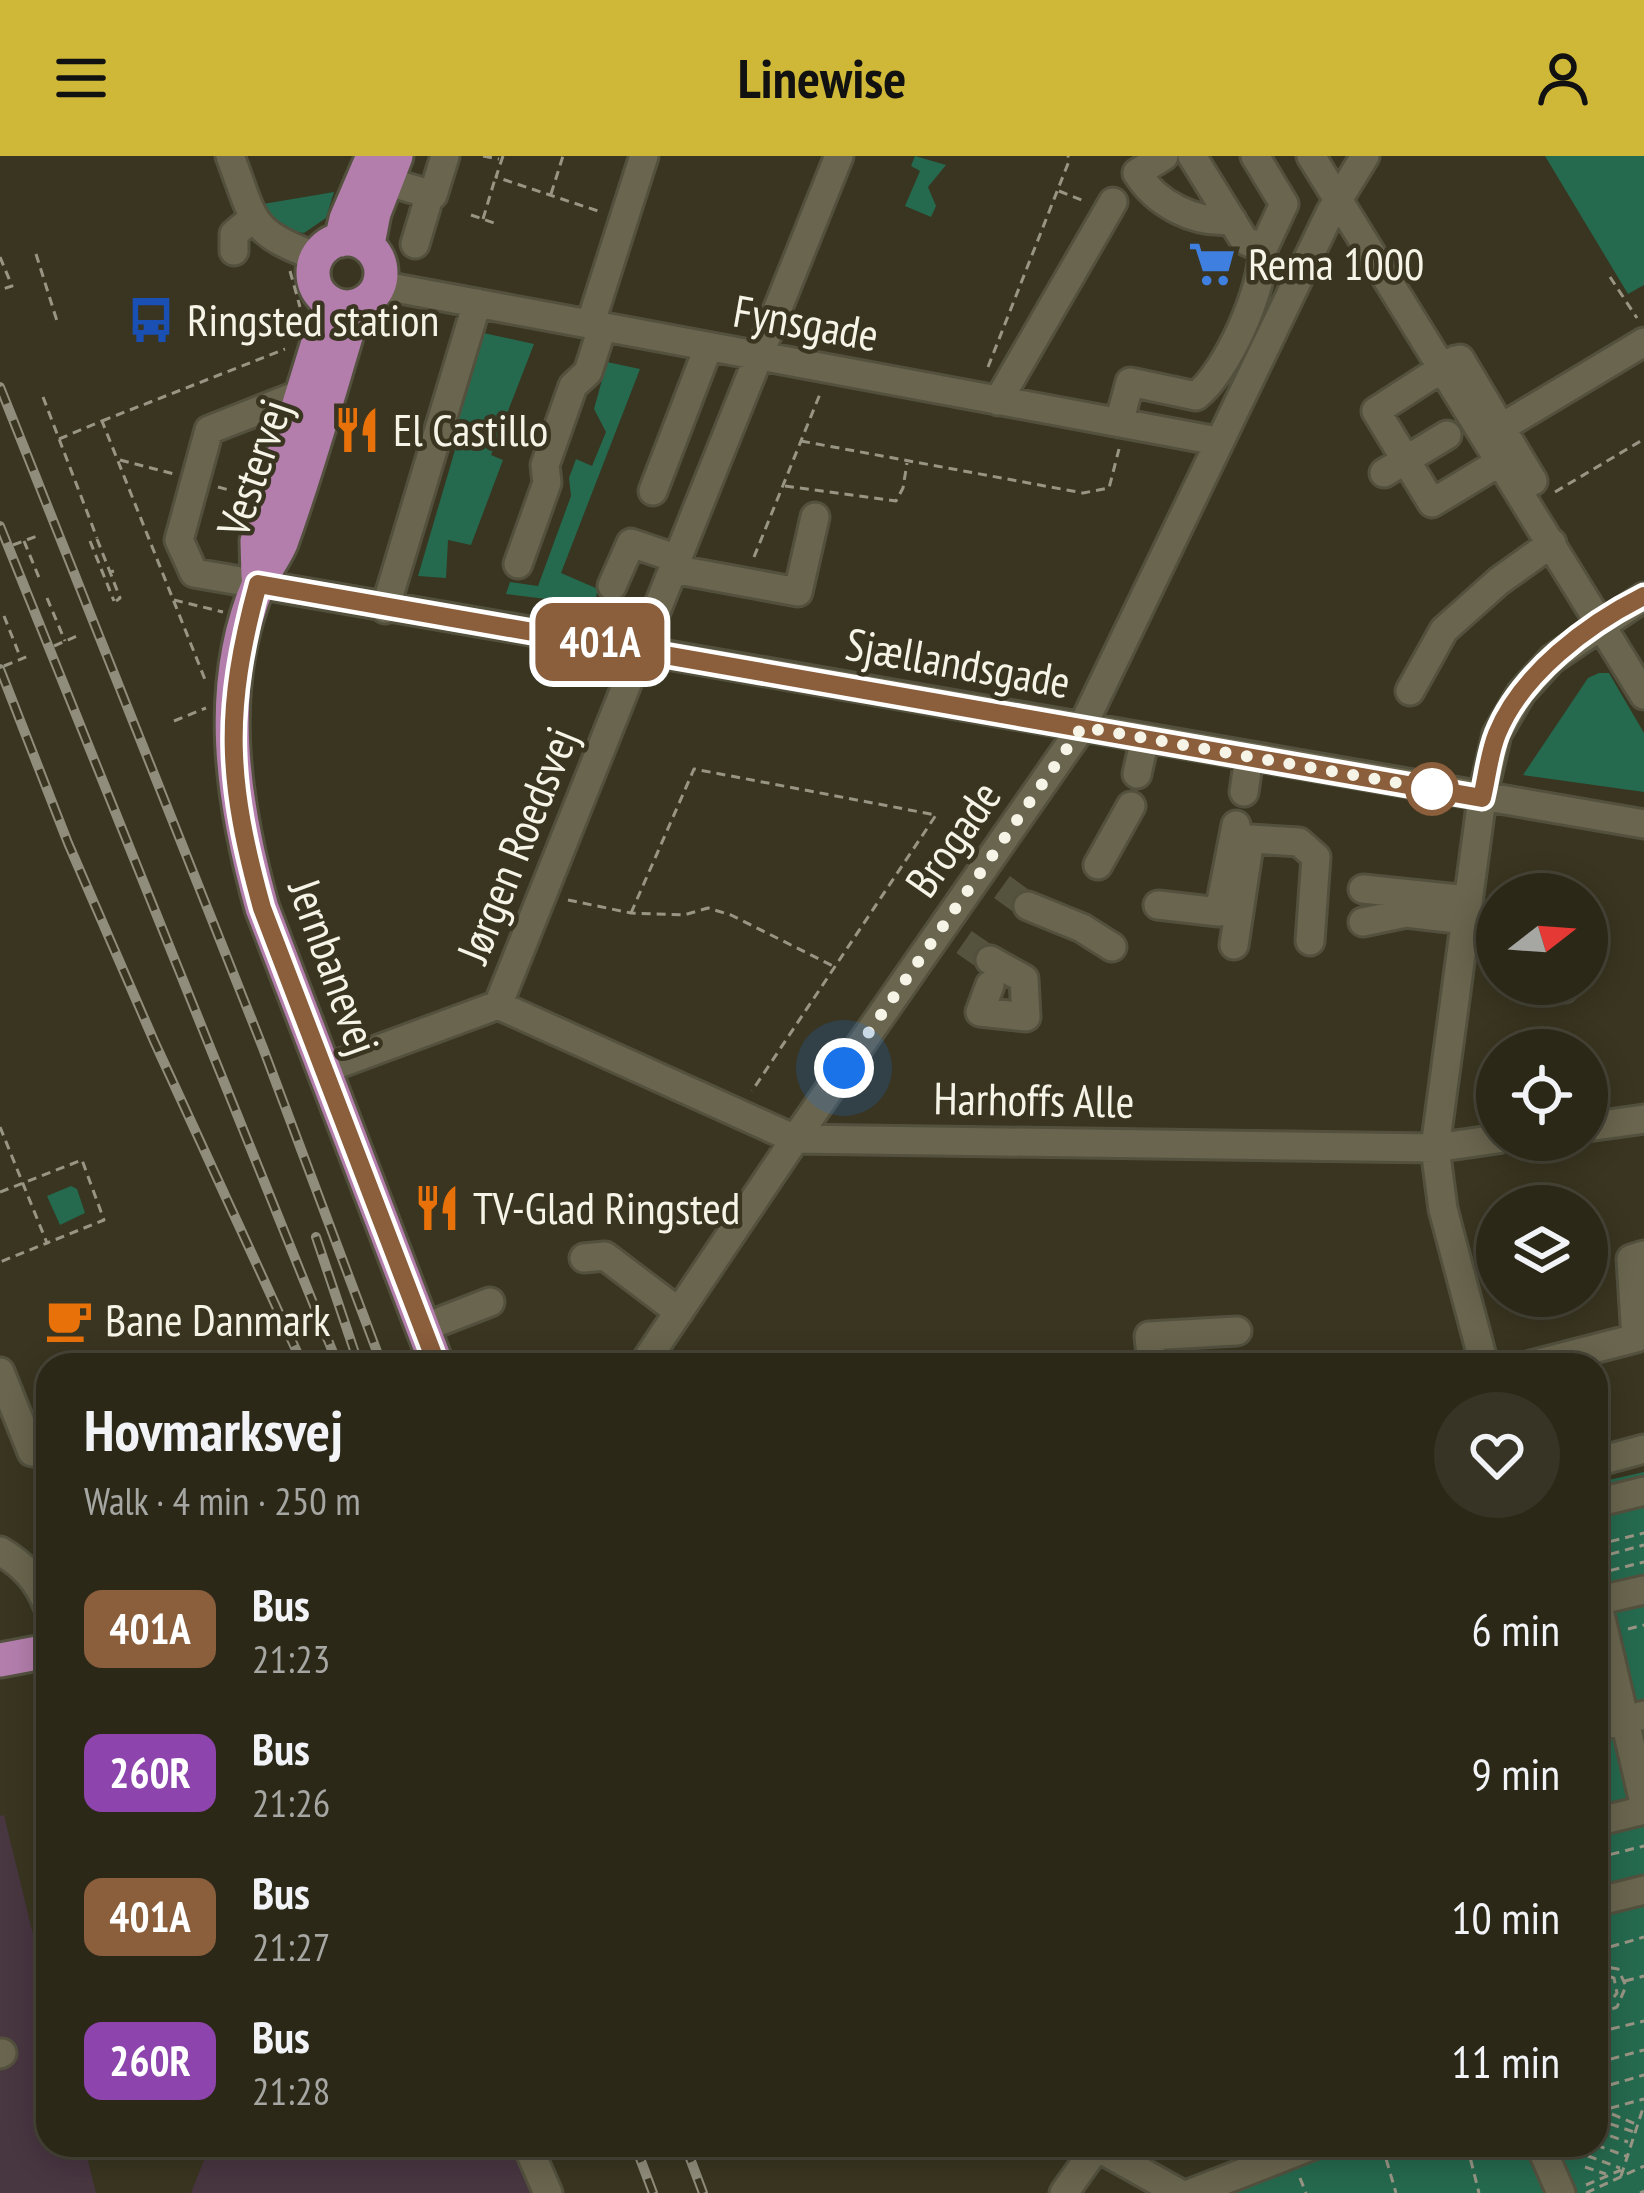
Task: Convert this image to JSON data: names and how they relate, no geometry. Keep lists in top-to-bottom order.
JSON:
{
  "streets": {
    "main road": ["Vestervej", "Jernbanevej"],
    "street": [
      "Fynsgade",
      "Sjællandsgade",
      "Brogade",
      "Jørgen Roedsvej",
      "Harhoffs Alle"
    ]
  },
  "crossings": [
    ["Fynsgade", "Vestervej"],
    ["Fynsgade", "Brogade"],
    ["Fynsgade", "Jørgen Roedsvej"],
    ["Vestervej", "Sjællandsgade"],
    ["Vestervej", "Jernbanevej"],
    ["Sjællandsgade", "Brogade"],
    ["Sjællandsgade", "Jørgen Roedsvej"],
    ["Sjællandsgade", "Jernbanevej"],
    ["Brogade", "Harhoffs Alle"],
    ["Jørgen Roedsvej", "Harhoffs Alle"]
  ],
  "places": {
    "supermarket": ["Rema 1000"],
    "bus stop": ["Ringsted station"],
    "restaurant": ["El Castillo", "TV-Glad Ringsted"],
    "cafe": ["Bane Danmark"]
  },
  "lines": ["bus line 401A"],
  "north": "right",
  "page": {
    "header": "Linewise",
    "on_map": "401A",
    "heading": ["Hovmarksvej", "Walk · 4 min · 250 m"],
    "list": [
      {
        "mark": "401A",
        "name": "Bus",
        "note": "21:23",
        "value": "6 min"
      },
      {
        "mark": "260R",
        "name": "Bus",
        "note": "21:26",
        "value": "9 min"
      },
      {
        "mark": "401A",
        "name": "Bus",
        "note": "21:27",
        "value": "10 min"
      },
      {
        "mark": "260R",
        "name": "Bus",
        "note": "21:28",
        "value": "11 min"
      }
    ]
  }
}
